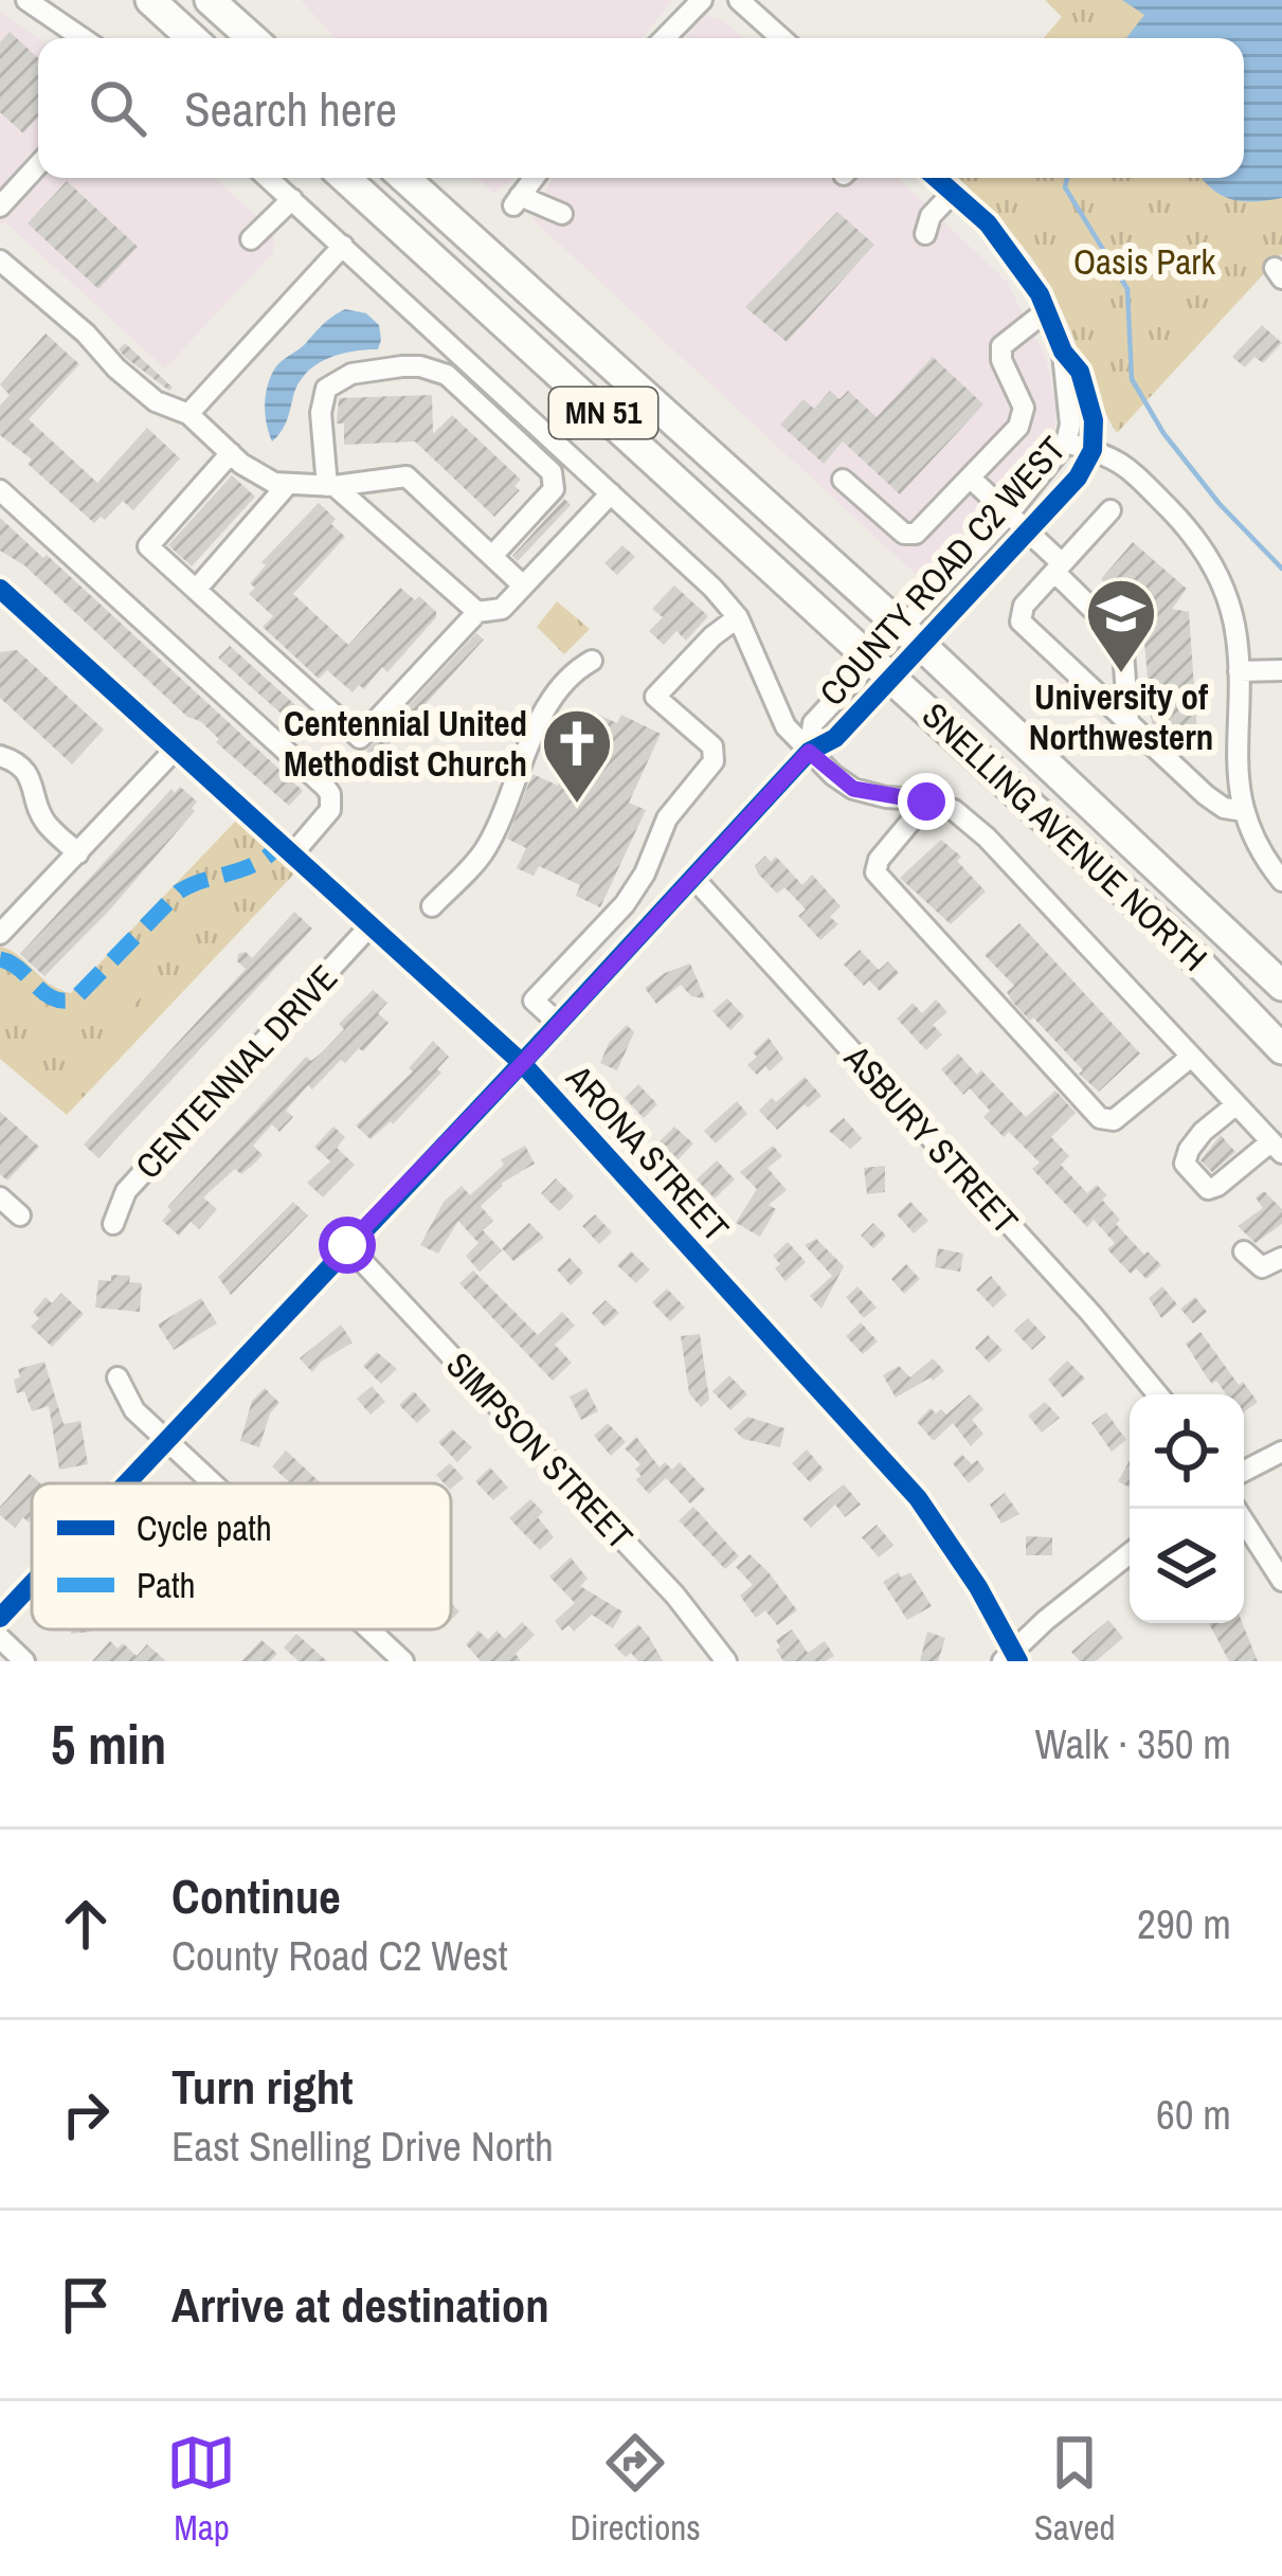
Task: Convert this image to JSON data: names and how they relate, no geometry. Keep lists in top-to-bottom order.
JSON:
{
  "streets": {
    "highway": ["MN 51", "SNELLING AVENUE NORTH"],
    "street": [
      "COUNTY ROAD C2 WEST",
      "CENTENNIAL DRIVE",
      "ASBURY STREET",
      "ARONA STREET",
      "SIMPSON STREET"
    ]
  },
  "crossings": [
    ["COUNTY ROAD C2 WEST", "SNELLING AVENUE NORTH"],
    ["COUNTY ROAD C2 WEST", "ASBURY STREET"],
    ["COUNTY ROAD C2 WEST", "ARONA STREET"],
    ["COUNTY ROAD C2 WEST", "SIMPSON STREET"],
    ["CENTENNIAL DRIVE", "ARONA STREET"]
  ],
  "parks": ["Oasis Park"],
  "places": {
    "school or university": ["University of Northwestern"],
    "church": ["Centennial United Methodist Church"]
  },
  "legend": ["Cycle path", "Path"],
  "page": {
    "search": "Search here",
    "heading": ["5 min", "Walk · 350 m"],
    "list": [
      ["Continue", "County Road C2 West", "290 m"],
      ["Turn right", "East Snelling Drive North", "60 m"],
      "Arrive at destination"
    ],
    "nav": ["Map", "Directions", "Saved"]
  }
}
